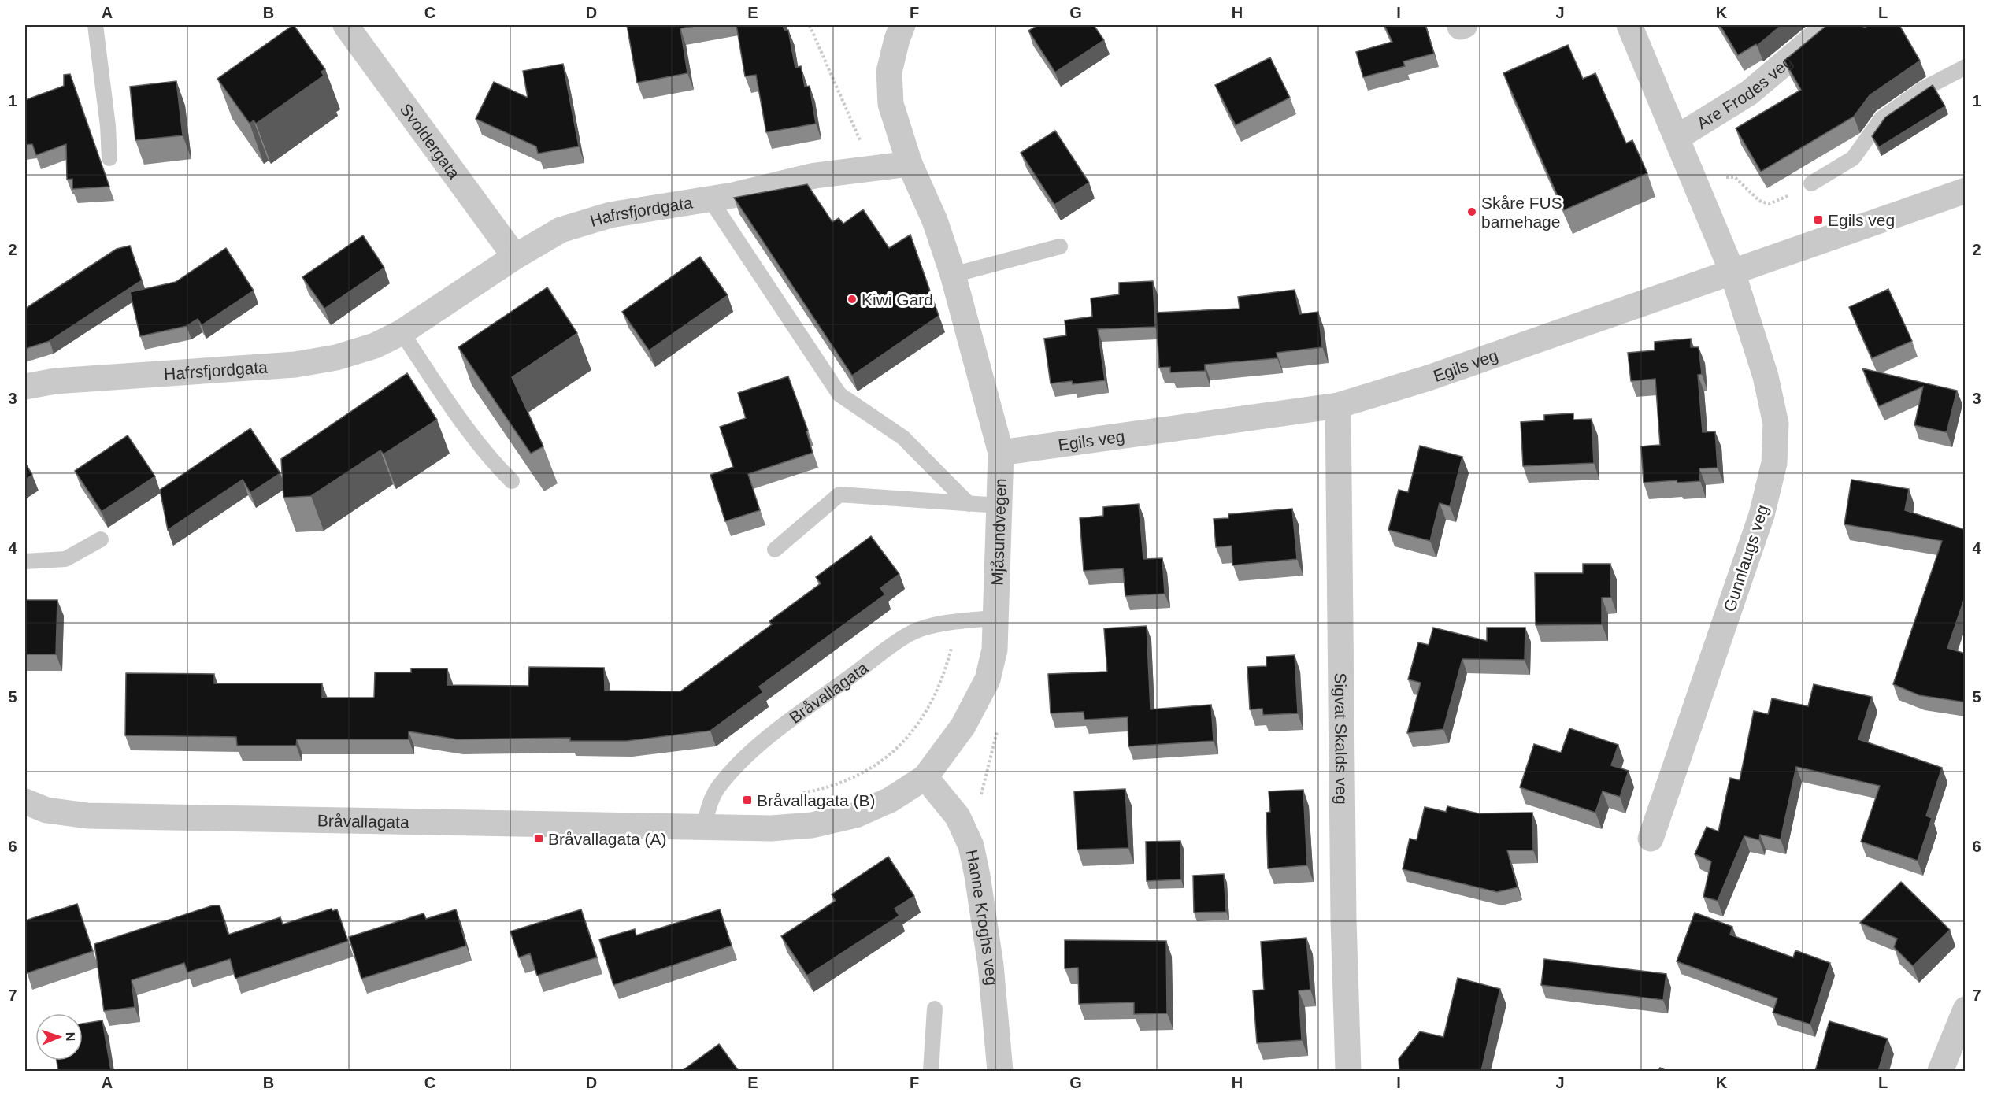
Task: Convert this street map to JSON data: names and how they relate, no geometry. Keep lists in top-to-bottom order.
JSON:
{
  "streets": {
    "street": [
      "Are Frodes veg",
      "Svoldergata",
      "Hafrsfjordgata",
      "Egils veg",
      "Mjåsundvegen",
      "Gunnlaugs veg",
      "Bråvallagata",
      "Sigvat Skalds veg",
      "Hanne Kroghs veg"
    ]
  },
  "crossings": [
    ["Are Frodes veg", "Egils veg"],
    ["Are Frodes veg", "Gunnlaugs veg"],
    ["Svoldergata", "Hafrsfjordgata"],
    ["Hafrsfjordgata", "Mjåsundvegen"],
    ["Egils veg", "Mjåsundvegen"],
    ["Egils veg", "Gunnlaugs veg"],
    ["Egils veg", "Sigvat Skalds veg"],
    ["Mjåsundvegen", "Bråvallagata"],
    ["Mjåsundvegen", "Hanne Kroghs veg"],
    ["Bråvallagata", "Hanne Kroghs veg"]
  ],
  "places": {
    "other": ["Skåre FUS barnehage", "Kiwi Gard"],
    "transit": ["Egils veg", "Bråvallagata (B)", "Bråvallagata (A)"]
  },
  "north": "right",
  "grid": {
    "columns": [
      "A",
      "B",
      "C",
      "D",
      "E",
      "F",
      "G",
      "H",
      "I",
      "J",
      "K",
      "L"
    ],
    "rows": [
      "1",
      "2",
      "3",
      "4",
      "5",
      "6",
      "7"
    ]
  }
}
